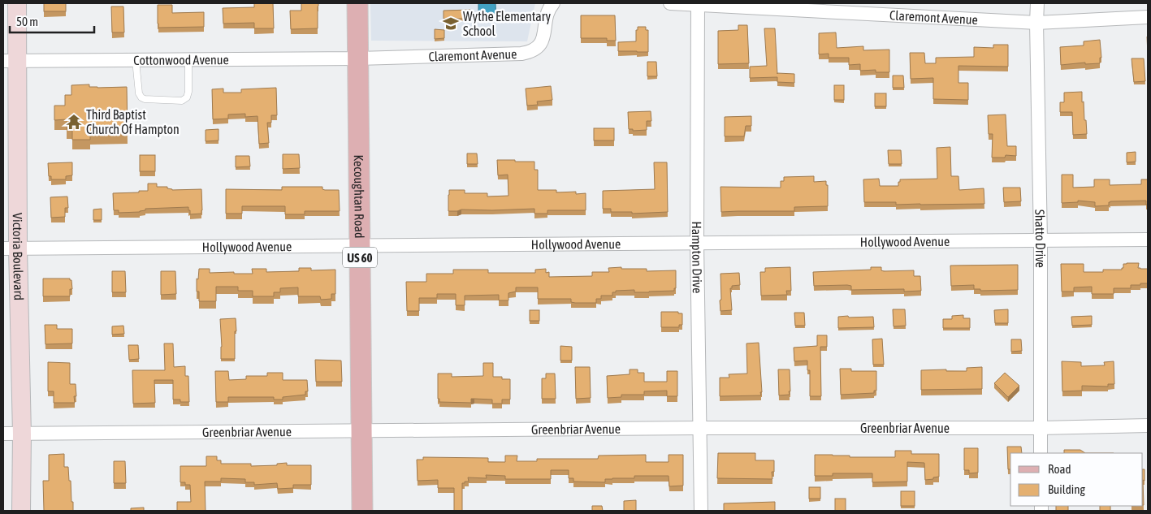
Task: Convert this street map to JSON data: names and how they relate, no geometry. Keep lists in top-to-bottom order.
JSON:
{
  "streets": {
    "main road": ["Kecoughtan Road", "Victoria Boulevard", "US 60"],
    "street": [
      "Claremont Avenue",
      "Cottonwood Avenue",
      "Shatto Drive",
      "Hollywood Avenue",
      "Hampton Drive",
      "Greenbriar Avenue"
    ]
  },
  "crossings": [
    ["Claremont Avenue", "Cottonwood Avenue"],
    ["Claremont Avenue", "Kecoughtan Road"],
    ["Claremont Avenue", "Shatto Drive"],
    ["Claremont Avenue", "Hampton Drive"],
    ["Cottonwood Avenue", "Kecoughtan Road"],
    ["Cottonwood Avenue", "Victoria Boulevard"],
    ["Kecoughtan Road", "Hollywood Avenue"],
    ["Kecoughtan Road", "Greenbriar Avenue"],
    ["Shatto Drive", "Hollywood Avenue"],
    ["Shatto Drive", "Greenbriar Avenue"],
    ["Hollywood Avenue", "Victoria Boulevard"],
    ["Hollywood Avenue", "Hampton Drive"],
    ["Victoria Boulevard", "Greenbriar Avenue"],
    ["Hampton Drive", "Greenbriar Avenue"]
  ],
  "places": {
    "school or university": ["Wythe Elementary School"],
    "temple": ["Third Baptist Church Of Hampton"]
  },
  "legend": ["Road", "Building"],
  "scale_bar": "50 m"
}
